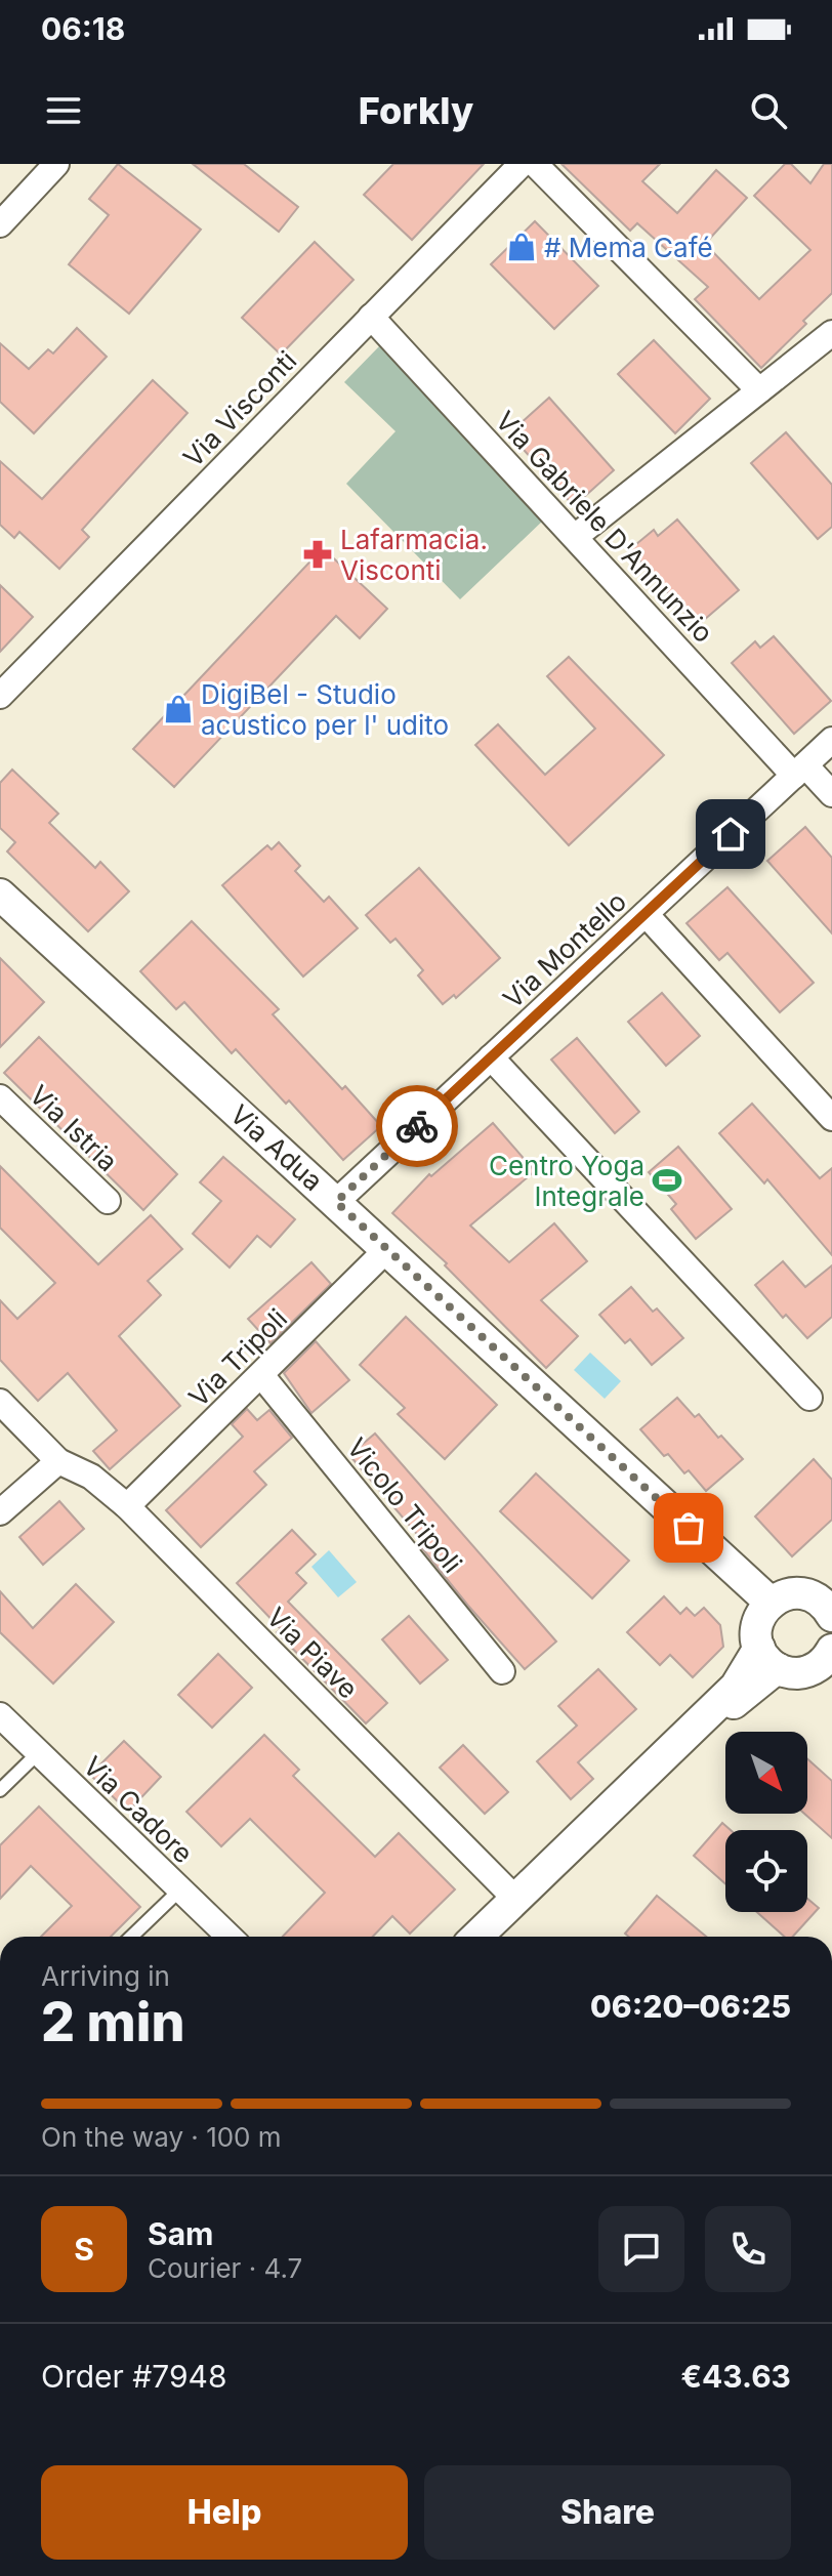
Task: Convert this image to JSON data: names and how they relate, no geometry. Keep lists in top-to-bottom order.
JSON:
{
  "streets": {
    "street": [
      "Via Visconti",
      "Via Gabriele D'Annunzio",
      "Via Montello",
      "Via Istria",
      "Via Adua",
      "Via Tripoli",
      "Vicolo Tripoli",
      "Via Piave",
      "Via Cadore"
    ]
  },
  "crossings": [
    ["Via Visconti", "Via Gabriele D'Annunzio"],
    ["Via Gabriele D'Annunzio", "Via Montello"],
    ["Via Montello", "Via Adua"],
    ["Via Adua", "Via Tripoli"],
    ["Via Tripoli", "Vicolo Tripoli"],
    ["Via Tripoli", "Via Piave"]
  ],
  "places": {
    "shop": ["# Mema Café", "DigiBel - Studio acustico per l' udito"],
    "pharmacy": ["Lafarmacia. Visconti"],
    "sports": ["Centro Yoga Integrale"]
  },
  "north": "bottom right",
  "page": {
    "status": "06:18",
    "header": "Forkly",
    "heading": ["2 min", "Arriving in", "06:20–06:25"],
    "panel": [
      "Sam",
      "Courier · 4.7",
      "Order #7948",
      "€43.63"
    ],
    "bar": "On the way · 100 m",
    "round": "S",
    "buttons": ["Help", "Share"]
  }
}
